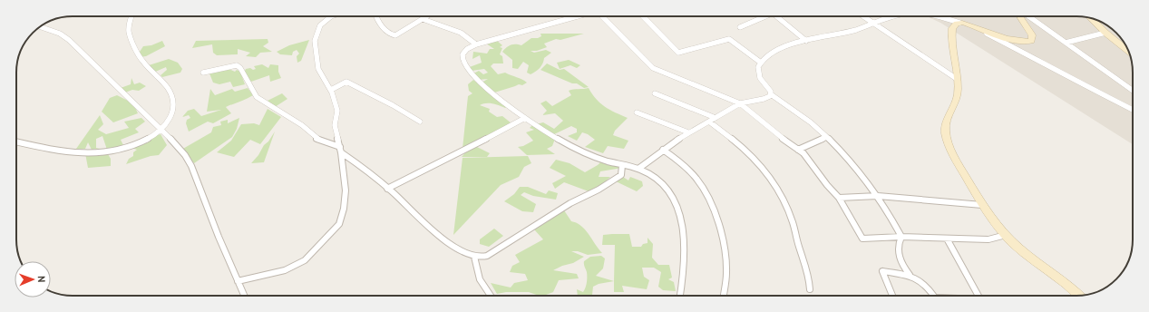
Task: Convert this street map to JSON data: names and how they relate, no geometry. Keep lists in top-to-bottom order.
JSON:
{
  "north": "right"
}
